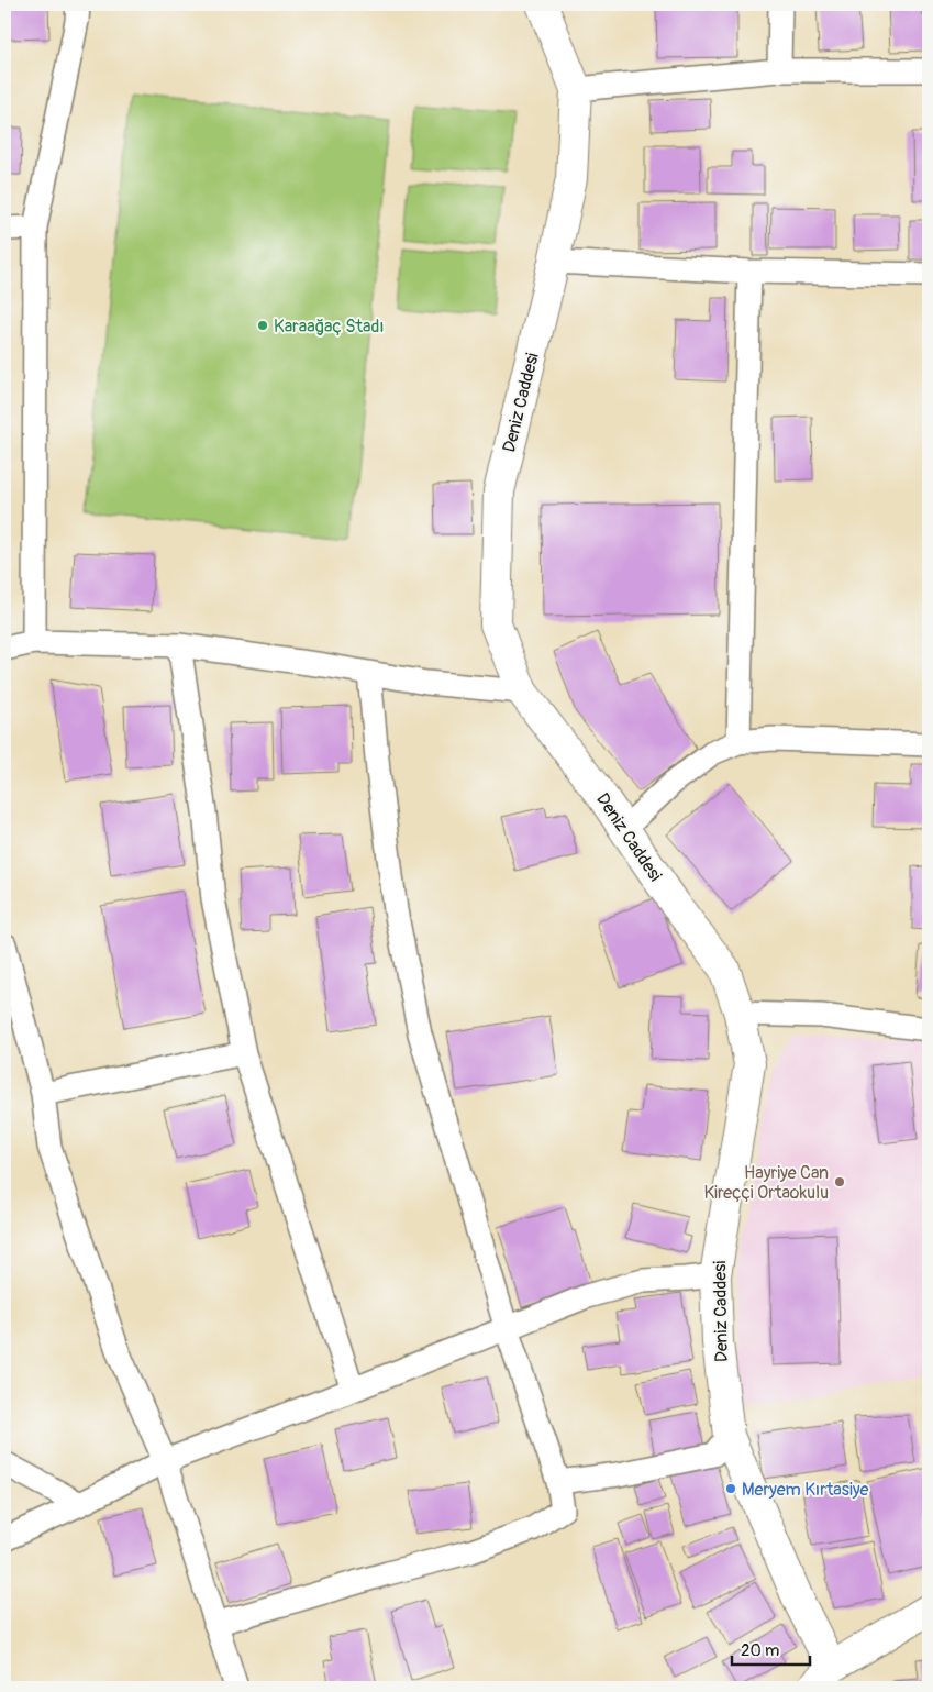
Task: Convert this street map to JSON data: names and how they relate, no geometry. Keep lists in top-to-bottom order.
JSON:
{
  "streets": {
    "street": ["Deniz Caddesi"]
  },
  "places": ["Karaağaç Stadı", "Hayriye Can Kireççi Ortaokulu", "Meryem Kırtasiye"],
  "scale_bar": "20 m"
}
